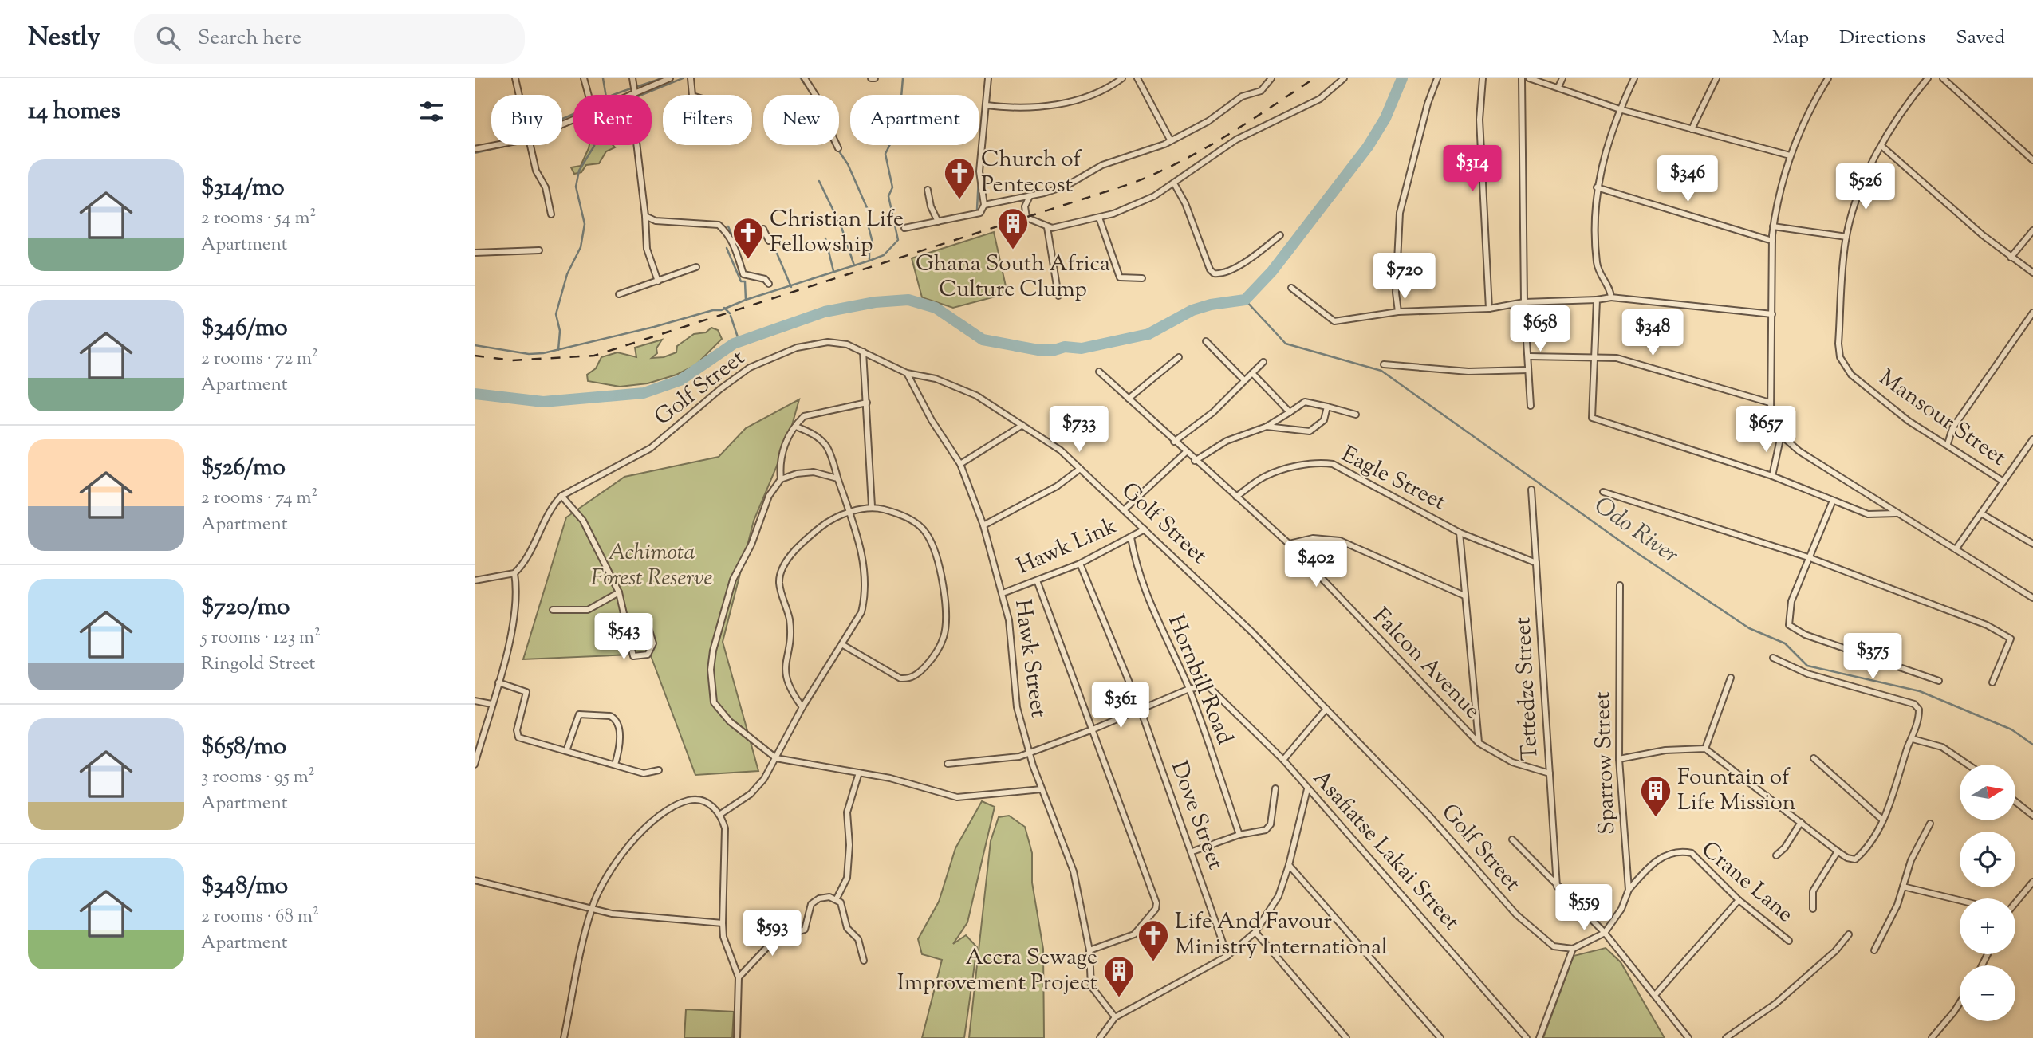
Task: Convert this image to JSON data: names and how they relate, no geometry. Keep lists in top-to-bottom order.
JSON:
{
  "streets": {
    "street": [
      "Golf Street",
      "Mansour Street",
      "Eagle Street",
      "Hawk Link",
      "Hawk Street",
      "Falcon Avenue",
      "Hornbill Road",
      "Tettedze Street",
      "Sparrow Street",
      "Dove Street",
      "Asafiatse Lakai Street",
      "Crane Lane"
    ]
  },
  "crossings": [
    ["Golf Street", "Hawk Link"],
    ["Golf Street", "Hawk Street"],
    ["Eagle Street", "Falcon Avenue"],
    ["Eagle Street", "Tettedze Street"],
    ["Hawk Link", "Hawk Street"],
    ["Hawk Link", "Hornbill Road"],
    ["Hawk Link", "Dove Street"],
    ["Falcon Avenue", "Tettedze Street"],
    ["Hornbill Road", "Asafiatse Lakai Street"],
    ["Sparrow Street", "Crane Lane"]
  ],
  "water": ["Odo River"],
  "parks": ["Achimota Forest Reserve"],
  "places": {
    "church": ["Church of Pentecost", "Christian Life Fellowship", "Life And Favour Ministry International"],
    "building": ["Ghana South Africa Culture Clump", "Fountain of Life Mission", "Accra Sewage Improvement Project"]
  },
  "north": "right",
  "page": {
    "header": "Nestly",
    "search": "Search here",
    "nav": ["Map", "Directions", "Saved"],
    "heading": "14 homes",
    "chip": [
      "Buy",
      "Rent",
      "Filters",
      "New",
      "Apartment"
    ],
    "list": [
      {
        "name": "$314/mo",
        "note": "2 rooms · 54 m² · Apartment"
      },
      {
        "name": "$346/mo",
        "note": "2 rooms · 72 m² · Apartment"
      },
      {
        "name": "$526/mo",
        "note": "2 rooms · 74 m² · Apartment"
      },
      {
        "name": "$720/mo",
        "note": "5 rooms · 123 m² · Ringold Street"
      },
      {
        "name": "$658/mo",
        "note": "3 rooms · 95 m² · Apartment"
      },
      {
        "name": "$348/mo",
        "note": "2 rooms · 68 m² · Apartment"
      }
    ],
    "price": [
      "$314",
      "$346",
      "$526",
      "$720",
      "$658",
      "$348",
      "$733",
      "$657",
      "$402",
      "$543",
      "$375",
      "$361",
      "$559",
      "$593"
    ],
    "map_buttons": ["+", "−"]
  }
}
